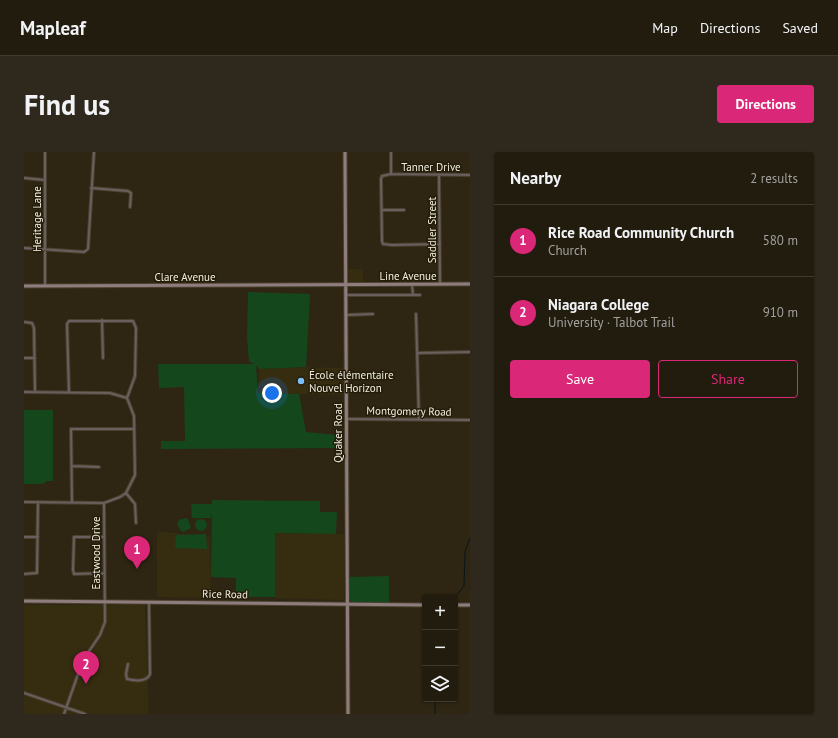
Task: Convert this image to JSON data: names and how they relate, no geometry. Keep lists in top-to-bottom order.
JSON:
{
  "streets": {
    "street": [
      "Tanner Drive",
      "Heritage Lane",
      "Saddler Street",
      "Line Avenue",
      "Clare Avenue",
      "Montgomery Road",
      "Quaker Road",
      "Eastwood Drive",
      "Rice Road"
    ]
  },
  "crossings": [
    ["Tanner Drive", "Saddler Street"],
    ["Heritage Lane", "Clare Avenue"],
    ["Saddler Street", "Line Avenue"],
    ["Line Avenue", "Clare Avenue"],
    ["Line Avenue", "Quaker Road"],
    ["Clare Avenue", "Quaker Road"],
    ["Montgomery Road", "Quaker Road"],
    ["Quaker Road", "Rice Road"],
    ["Eastwood Drive", "Rice Road"]
  ],
  "places": ["École élémentaire Nouvel Horizon"],
  "page": {
    "header": "Mapleaf",
    "nav": ["Map", "Directions", "Saved"],
    "buttons": [
      "Directions",
      ["Save", "Share"]
    ],
    "title": "Find us",
    "heading": ["Nearby", "2 results"],
    "list": [
      {
        "mark": "1",
        "name": "Rice Road Community Church",
        "note": "Church",
        "value": "580 m"
      },
      {
        "mark": "2",
        "name": "Niagara College",
        "note": "University · Talbot Trail",
        "value": "910 m"
      }
    ],
    "pins": ["1", "2"],
    "map_buttons": ["+", "−"]
  }
}
